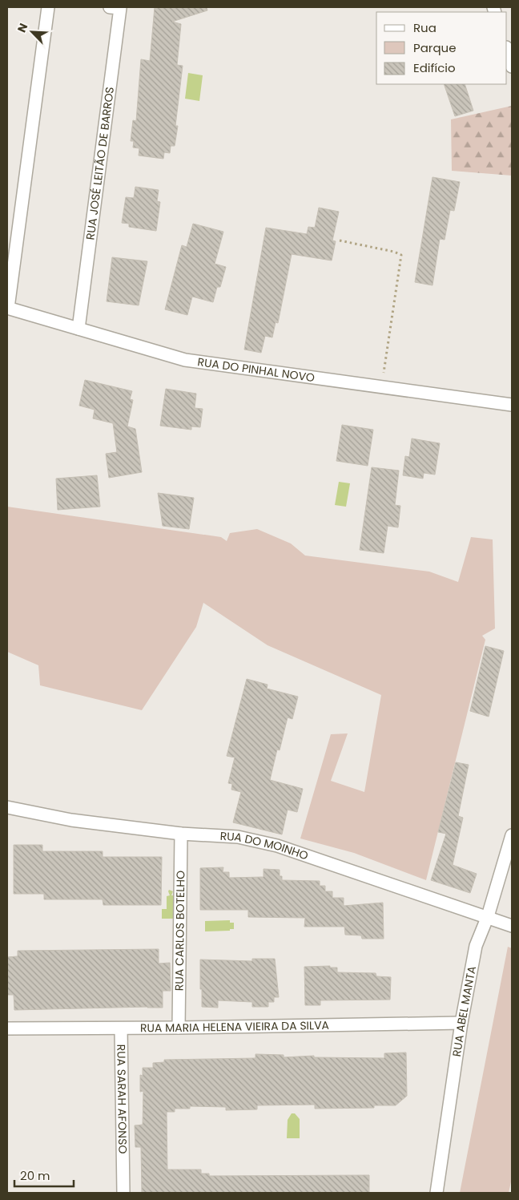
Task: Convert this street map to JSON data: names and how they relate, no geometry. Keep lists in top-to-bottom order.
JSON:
{
  "streets": {
    "street": [
      "RUA JOSÉ LEITÃO DE BARROS",
      "RUA DO PINHAL NOVO",
      "RUA DO MOINHO",
      "RUA CARLOS BOTELHO",
      "RUA ABEL MANTA",
      "RUA MARIA HELENA VIEIRA DA SILVA",
      "RUA SARAH AFONSO"
    ]
  },
  "crossings": [
    ["RUA JOSÉ LEITÃO DE BARROS", "RUA DO PINHAL NOVO"],
    ["RUA DO MOINHO", "RUA CARLOS BOTELHO"],
    ["RUA DO MOINHO", "RUA ABEL MANTA"],
    ["RUA CARLOS BOTELHO", "RUA MARIA HELENA VIEIRA DA SILVA"],
    ["RUA ABEL MANTA", "RUA MARIA HELENA VIEIRA DA SILVA"],
    ["RUA MARIA HELENA VIEIRA DA SILVA", "RUA SARAH AFONSO"]
  ],
  "legend": ["Rua", "Parque", "Edifício"],
  "scale_bar": "20 m",
  "north": "top left"
}
